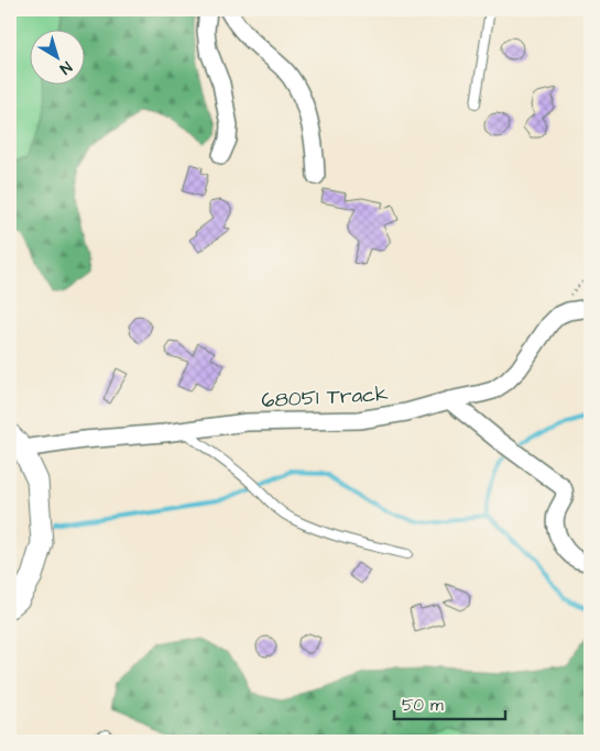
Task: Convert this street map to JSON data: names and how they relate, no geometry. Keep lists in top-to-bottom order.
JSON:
{
  "streets": {
    "street": ["68051 Track"]
  },
  "scale_bar": "50 m",
  "north": "bottom right"
}
